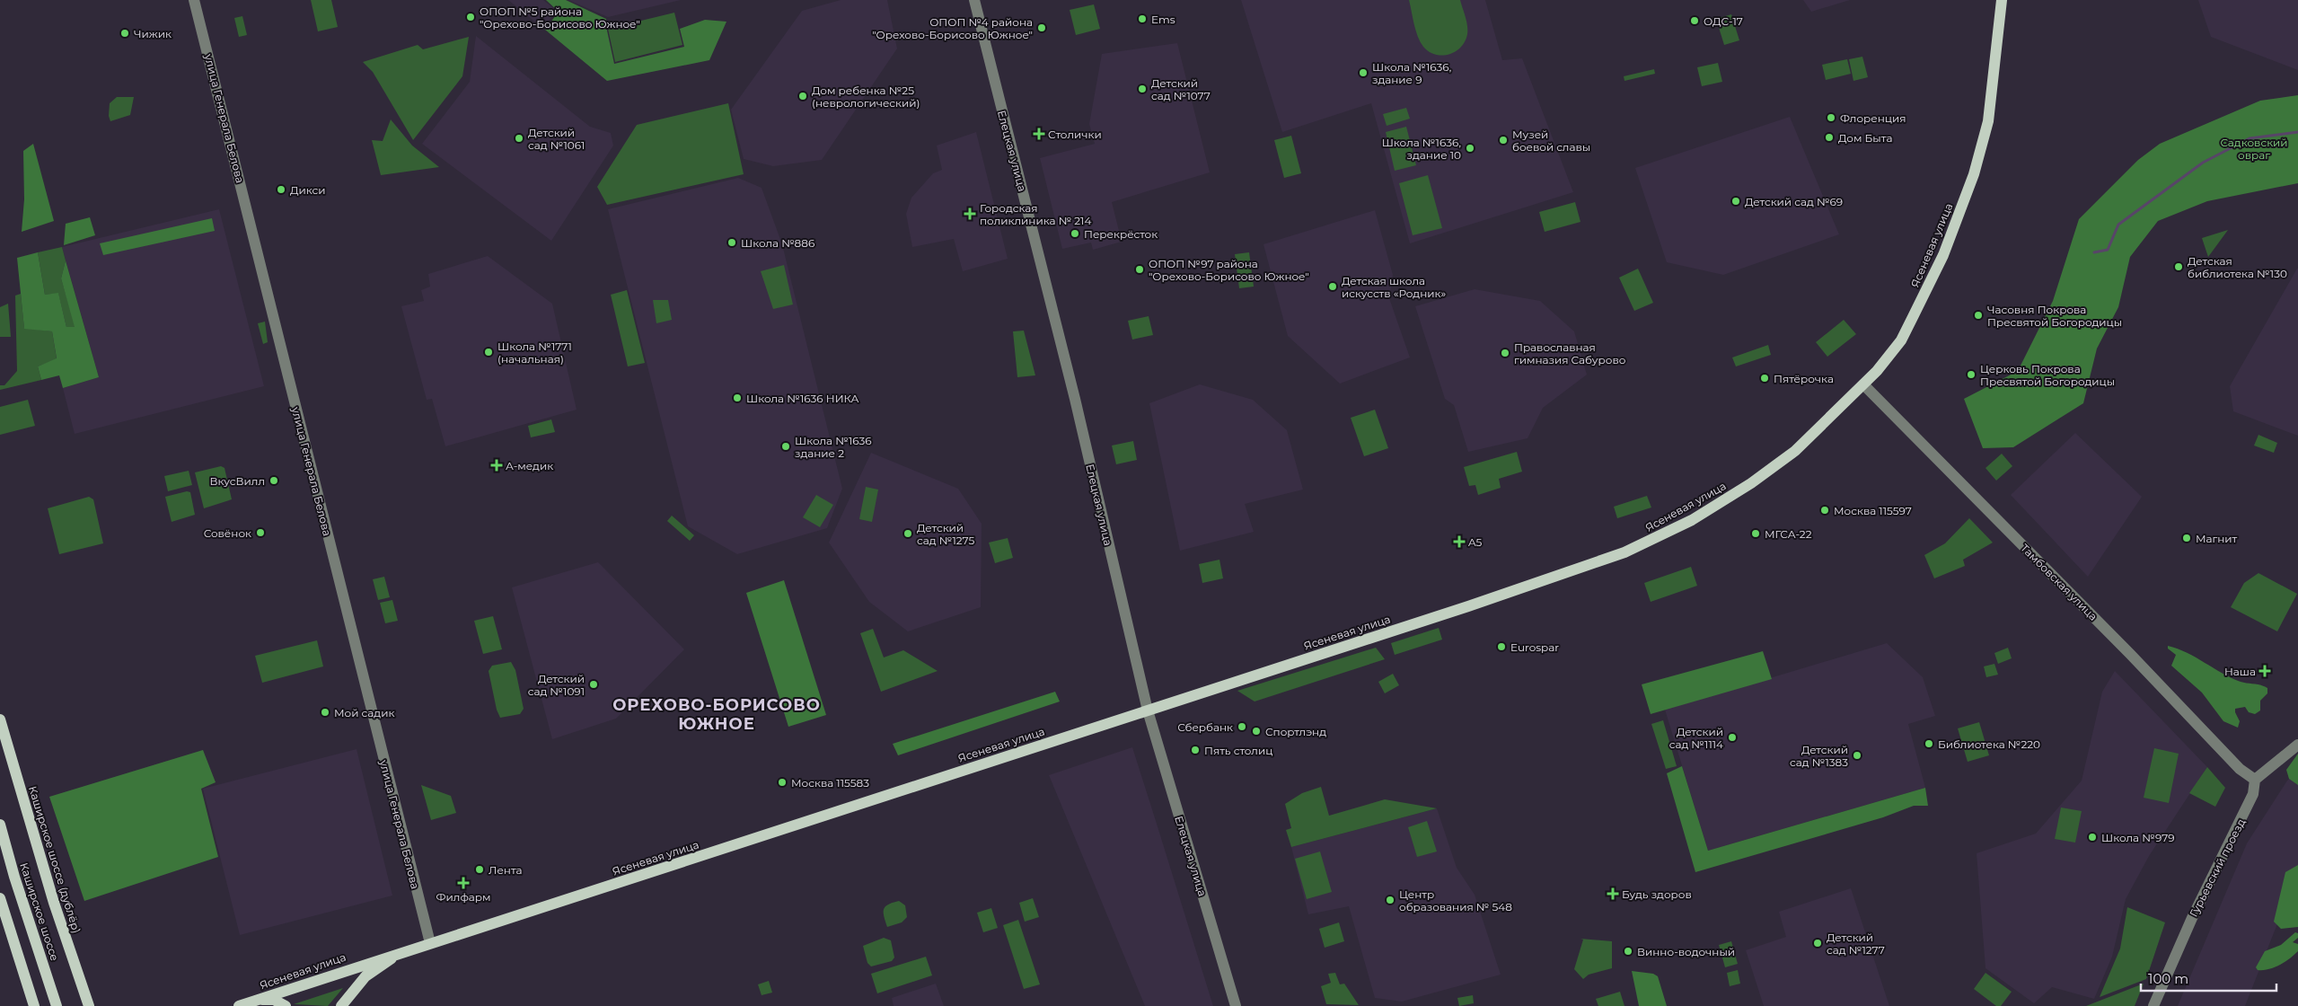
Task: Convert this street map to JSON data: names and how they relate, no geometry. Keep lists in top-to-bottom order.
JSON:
{
  "streets": {
    "main road": ["Ясеневая улица", "Каширское шоссе (дублёр)", "Каширское шоссе"],
    "street": [
      "улица Генерала Белова",
      "Елецкая улица",
      "Тамбовская улица",
      "Гурьевский проезд"
    ]
  },
  "crossings": [
    ["улица Генерала Белова", "Ясеневая улица"],
    ["Елецкая улица", "Ясеневая улица"],
    ["Ясеневая улица", "Тамбовская улица"],
    ["Тамбовская улица", "Гурьевский проезд"]
  ],
  "districts": ["ОРЕХОВО-БОРИСОВО ЮЖНОЕ"],
  "parks": ["Садковский овраг"],
  "places": {
    "other": [
      "ОПОП №5 района \"Орехово-Борисово Южное\"",
      "Ems",
      "ОДС-17",
      "ОПОП №4 района \"Орехово-Борисово Южное\"",
      "Чижик",
      "Школа №1636, здание 9",
      "Детский сад №1077",
      "Дом ребенка №25 (неврологический)",
      "Флоренция",
      "Дом Быта",
      "Детский сад №1061",
      "Музей боевой славы",
      "Школа №1636, здание 10",
      "Дикси",
      "Детский сад №69",
      "Перекрёсток",
      "Школа №886",
      "Детская библиотека №130",
      "ОПОП №97 района \"Орехово-Борисово Южное\"",
      "Детская школа искусств «Родник»",
      "Часовня Покрова Пресвятой Богородицы",
      "Школа №1771 (начальная)",
      "Православная гимназия Сабурово",
      "Церковь Покрова Пресвятой Богородицы",
      "Пятёрочка",
      "Школа №1636 НИКА",
      "Школа №1636 здание 2",
      "ВкусВилл",
      "Москва 115597",
      "Совёнок",
      "Детский сад №1275",
      "МГСА-22",
      "Магнит",
      "Eurospar",
      "Детский сад №1091",
      "Мой садик",
      "Сбербанк",
      "Спортлэнд",
      "Детский сад №1114",
      "Библиотека №220",
      "Пять столиц",
      "Детский сад №1383",
      "Москва 115583",
      "Школа №979",
      "Лента",
      "Центр образования № 548",
      "Детский сад №1277",
      "Винно-водочный"
    ],
    "health": [
      "Столички",
      "Городская поликлиника № 214",
      "А-медик",
      "A5",
      "Наша",
      "Филфарм",
      "Будь здоров"
    ]
  },
  "scale_bar": "100 m"
}
